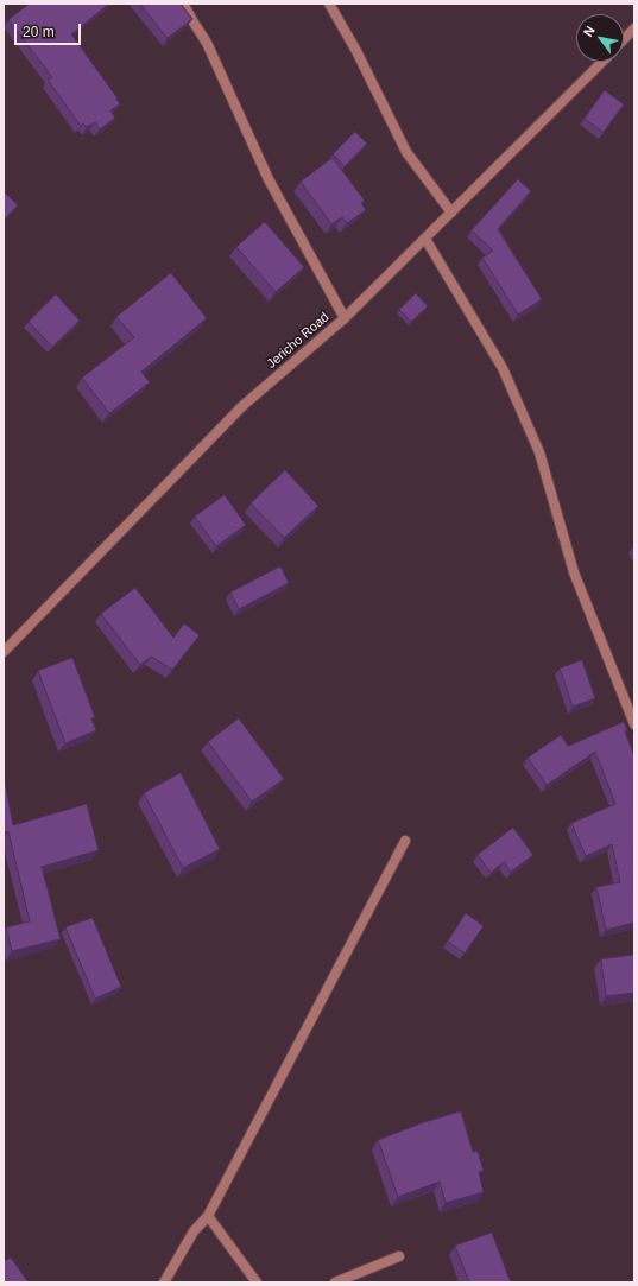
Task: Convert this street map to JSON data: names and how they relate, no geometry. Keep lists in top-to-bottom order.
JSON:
{
  "streets": {
    "street": ["Jericho Road"]
  },
  "scale_bar": "20 m",
  "north": "top left"
}
